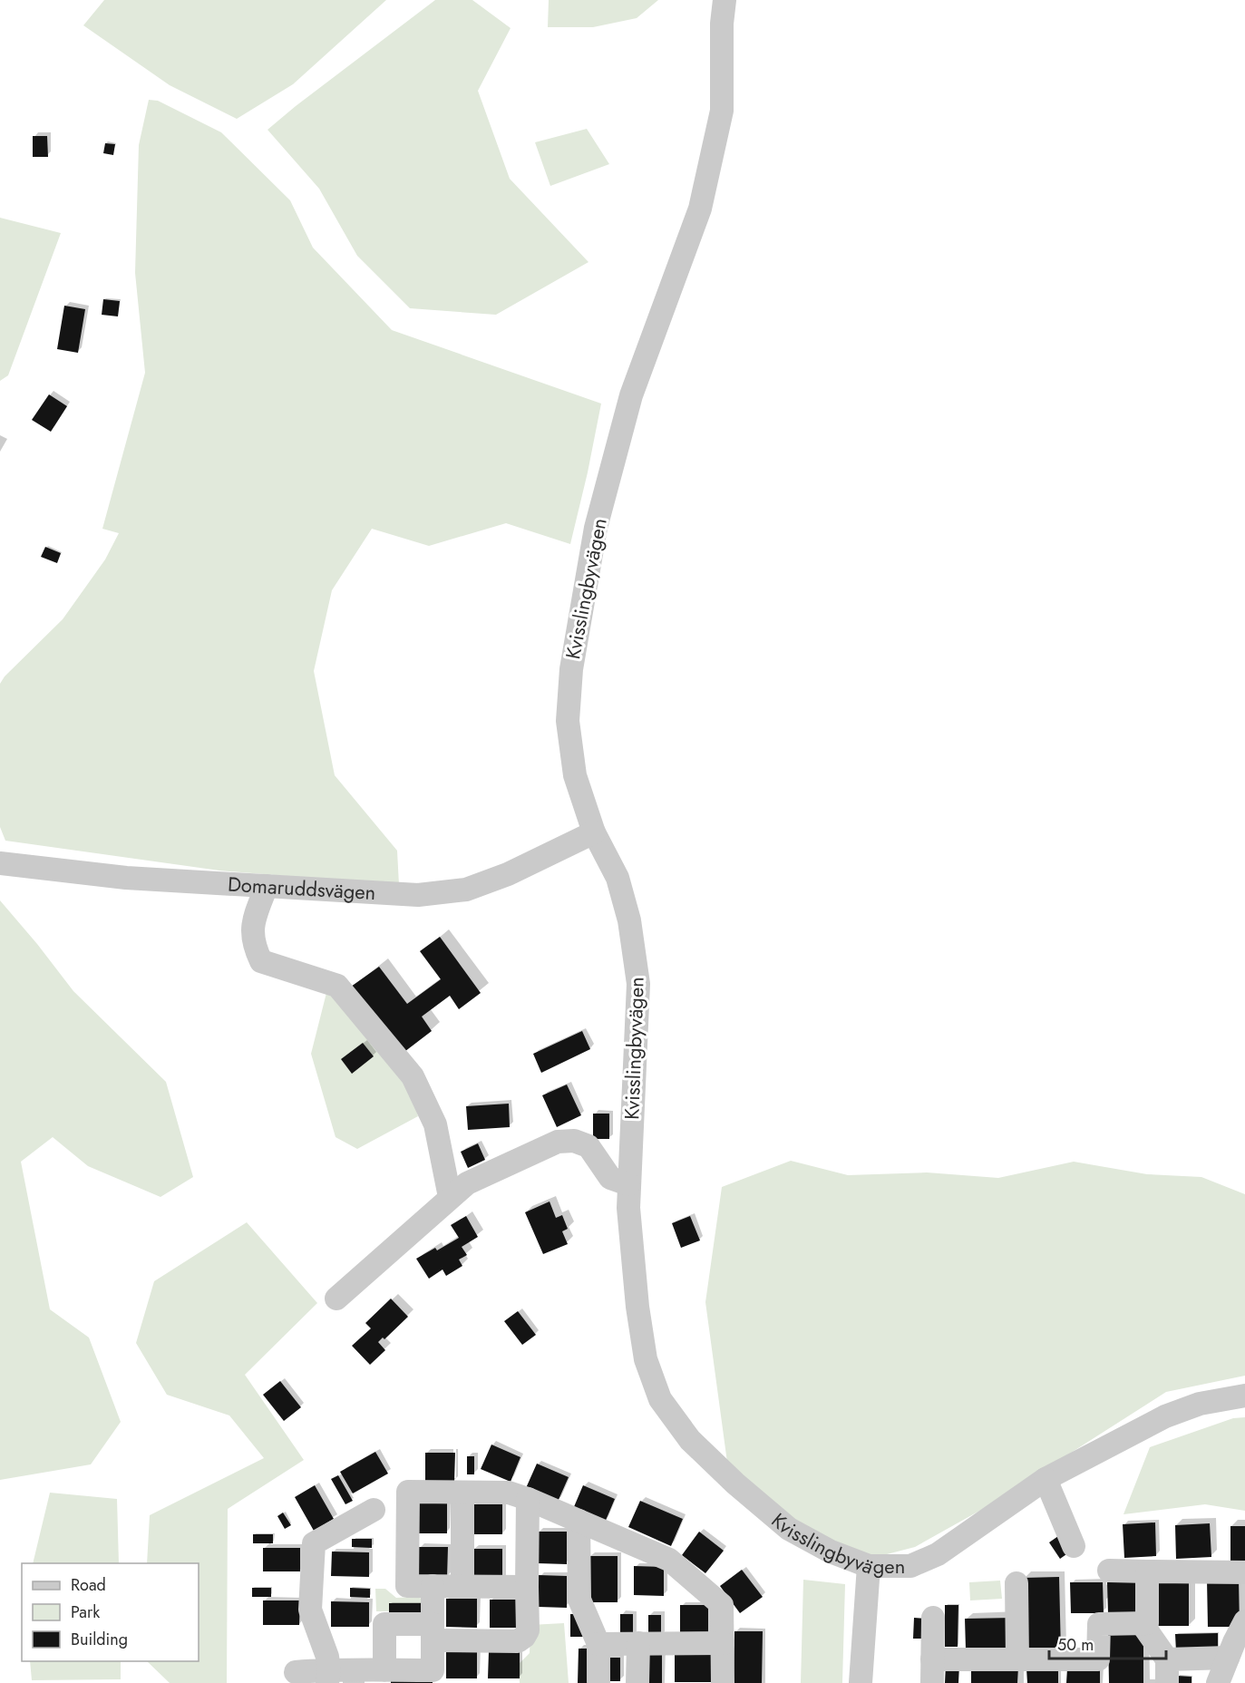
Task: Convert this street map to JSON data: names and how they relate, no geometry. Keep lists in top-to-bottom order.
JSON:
{
  "streets": {
    "street": ["Kvisslingbyvägen", "Domaruddsvägen"]
  },
  "crossings": [
    ["Kvisslingbyvägen", "Domaruddsvägen"]
  ],
  "legend": ["Road", "Park", "Building"],
  "scale_bar": "50 m"
}
